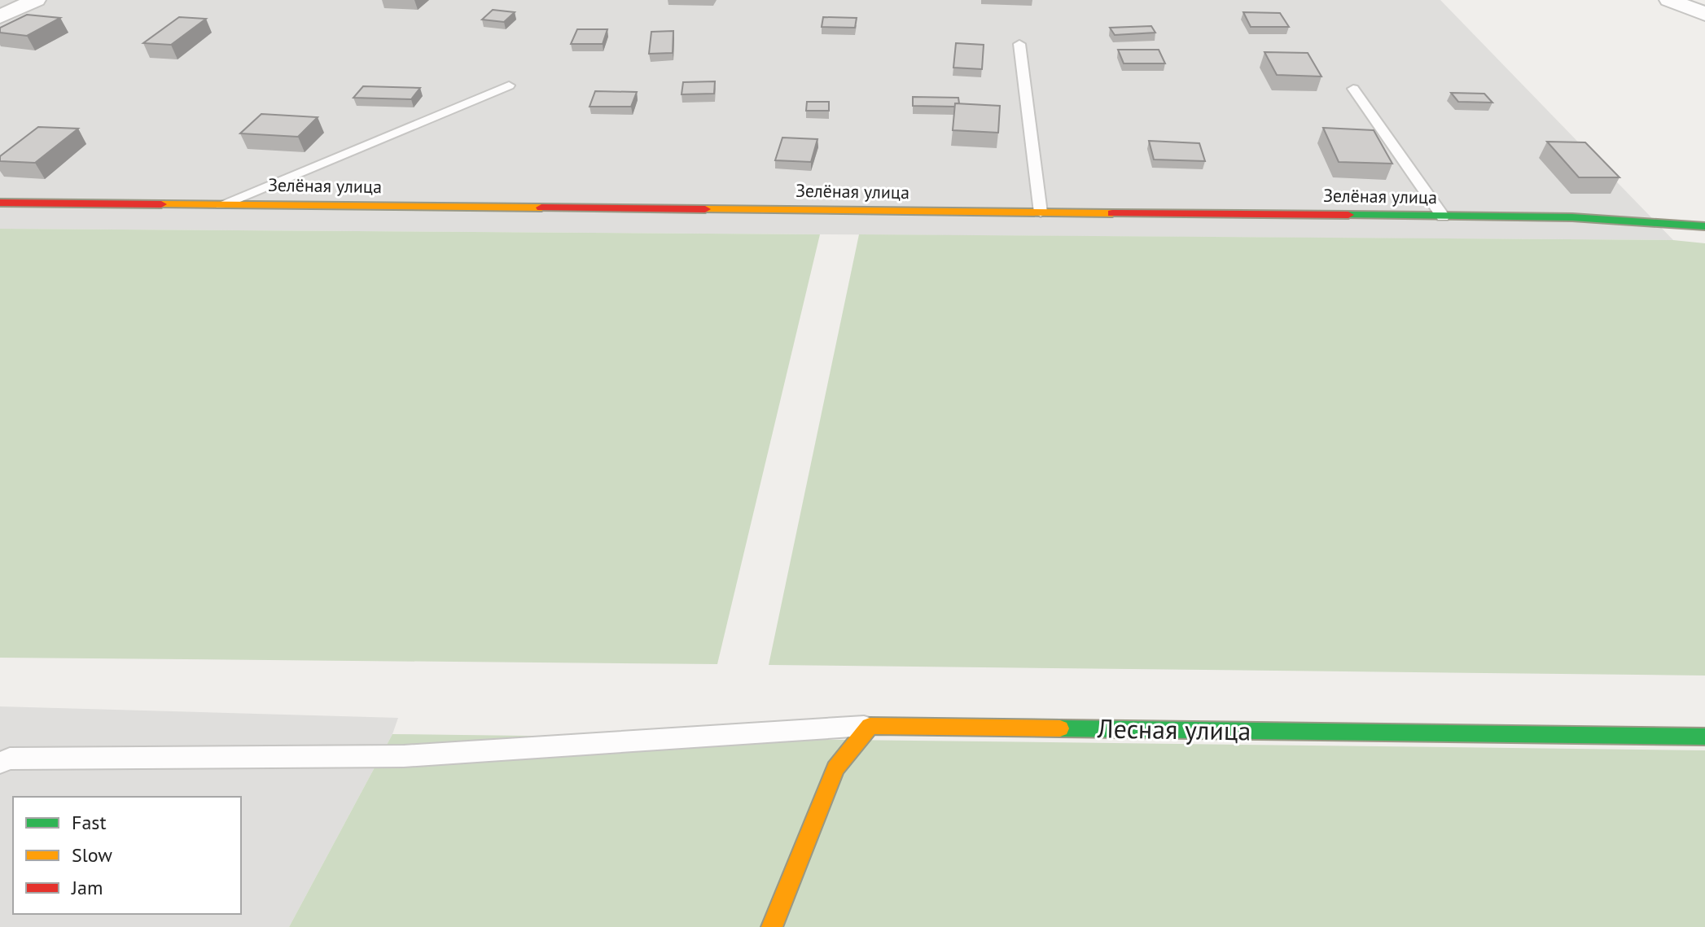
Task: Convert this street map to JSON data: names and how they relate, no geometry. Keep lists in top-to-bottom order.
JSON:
{
  "streets": {
    "street": ["Зелёная улица", "Лесная улица"]
  },
  "legend": ["Fast", "Slow", "Jam"]
}
